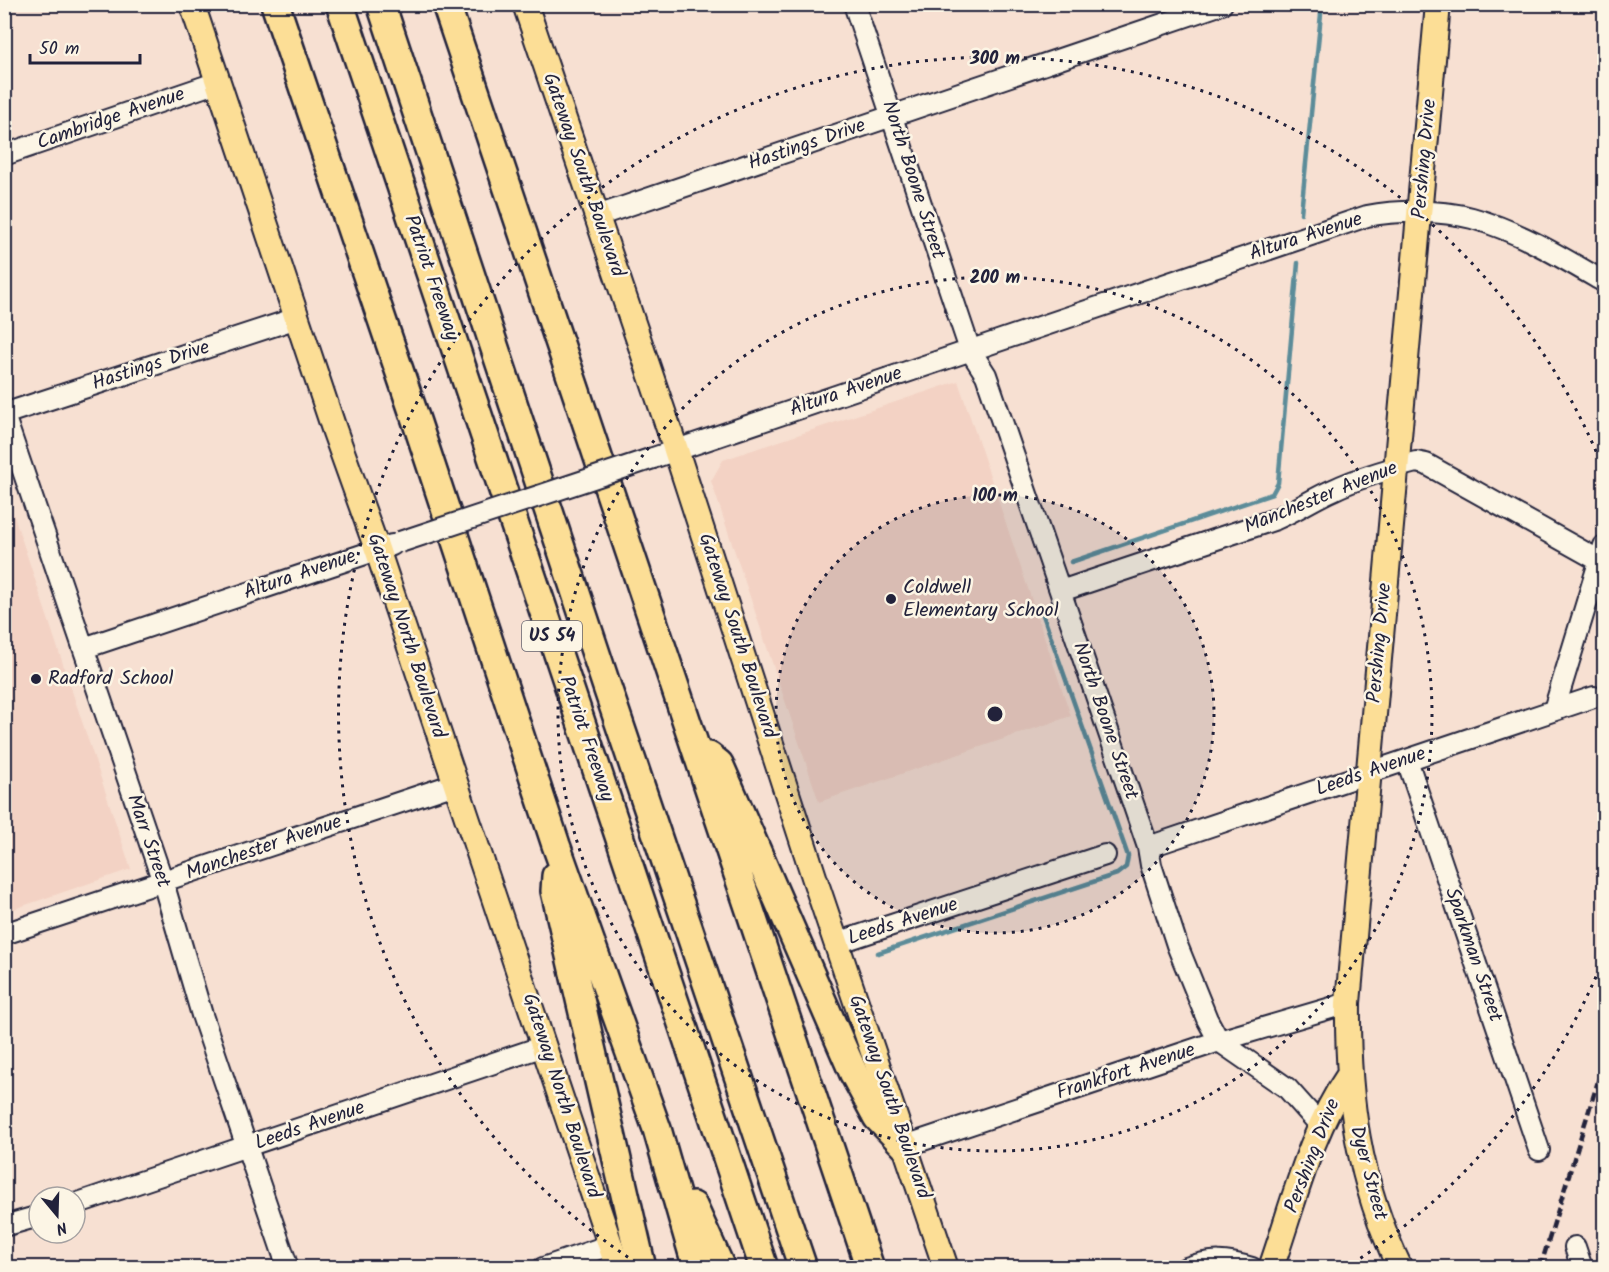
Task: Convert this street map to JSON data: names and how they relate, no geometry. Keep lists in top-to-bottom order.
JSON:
{
  "streets": {
    "highway": ["Patriot Freeway", "US 54"],
    "main road": [
      "Pershing Drive",
      "Gateway South Boulevard",
      "Gateway North Boulevard",
      "Dyer Street"
    ],
    "street": [
      "Cambridge Avenue",
      "Hastings Drive",
      "North Boone Street",
      "Altura Avenue",
      "Manchester Avenue",
      "Leeds Avenue",
      "Marr Street",
      "Sparkman Street",
      "Frankfort Avenue"
    ]
  },
  "crossings": [
    ["Cambridge Avenue", "Gateway North Boulevard"],
    ["Hastings Drive", "Gateway South Boulevard"],
    ["Hastings Drive", "North Boone Street"],
    ["Hastings Drive", "Gateway North Boulevard"],
    ["Hastings Drive", "Marr Street"],
    ["Pershing Drive", "North Boone Street"],
    ["Pershing Drive", "Altura Avenue"],
    ["Pershing Drive", "Manchester Avenue"],
    ["Pershing Drive", "Leeds Avenue"],
    ["Pershing Drive", "Frankfort Avenue"],
    ["Pershing Drive", "Dyer Street"],
    ["Gateway South Boulevard", "Altura Avenue"],
    ["Gateway South Boulevard", "Leeds Avenue"],
    ["Gateway South Boulevard", "Frankfort Avenue"],
    ["North Boone Street", "Altura Avenue"],
    ["North Boone Street", "Manchester Avenue"],
    ["North Boone Street", "Leeds Avenue"],
    ["North Boone Street", "Frankfort Avenue"],
    ["Altura Avenue", "Gateway North Boulevard"],
    ["Altura Avenue", "Marr Street"],
    ["Manchester Avenue", "Gateway North Boulevard"],
    ["Manchester Avenue", "Marr Street"],
    ["Gateway North Boulevard", "Leeds Avenue"],
    ["Leeds Avenue", "Marr Street"],
    ["Leeds Avenue", "Sparkman Street"]
  ],
  "places": ["Coldwell Elementary School", "Radford School"],
  "scale_bar": "50 m",
  "north": "bottom",
  "rings": ["300 m", "200 m", "100 m"]
}
